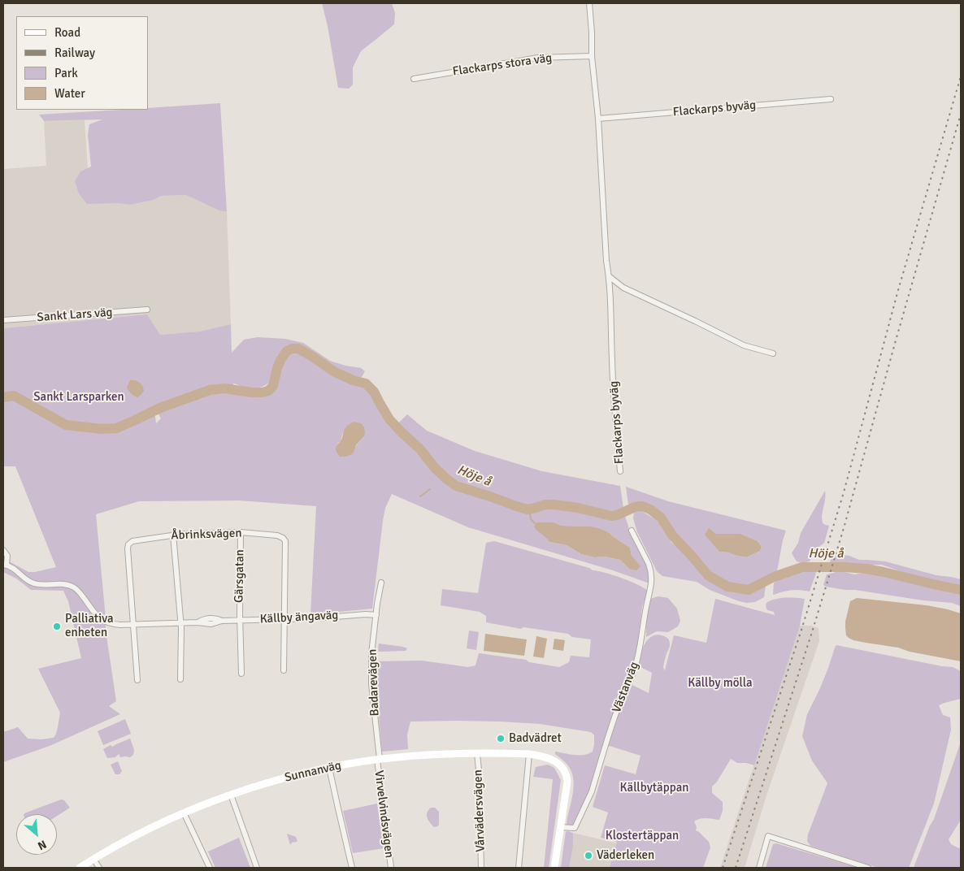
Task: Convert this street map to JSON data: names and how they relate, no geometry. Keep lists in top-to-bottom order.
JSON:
{
  "streets": {
    "street": [
      "Flackarps stora väg",
      "Flackarps byväg",
      "Sankt Lars väg",
      "Åbrinksvägen",
      "Gärsgatan",
      "Källby ängaväg",
      "Badarevägen",
      "Västanväg",
      "Sunnanväg",
      "Vårvädersvägen",
      "Virvelvindsvägen"
    ]
  },
  "crossings": [
    ["Flackarps stora väg", "Flackarps byväg"],
    ["Åbrinksvägen", "Gärsgatan"],
    ["Åbrinksvägen", "Källby ängaväg"],
    ["Gärsgatan", "Källby ängaväg"],
    ["Källby ängaväg", "Badarevägen"],
    ["Badarevägen", "Sunnanväg"],
    ["Badarevägen", "Virvelvindsvägen"],
    ["Västanväg", "Sunnanväg"],
    ["Sunnanväg", "Vårvädersvägen"],
    ["Sunnanväg", "Virvelvindsvägen"]
  ],
  "water": ["Höje å"],
  "parks": [
    "Sankt Larsparken",
    "Källby mölla",
    "Källbytäppan",
    "Klostertäppan"
  ],
  "places": ["Palliativa enheten", "Badvädret", "Väderleken"],
  "legend": [
    "Road",
    "Railway",
    "Park",
    "Water"
  ],
  "north": "bottom right"
}
